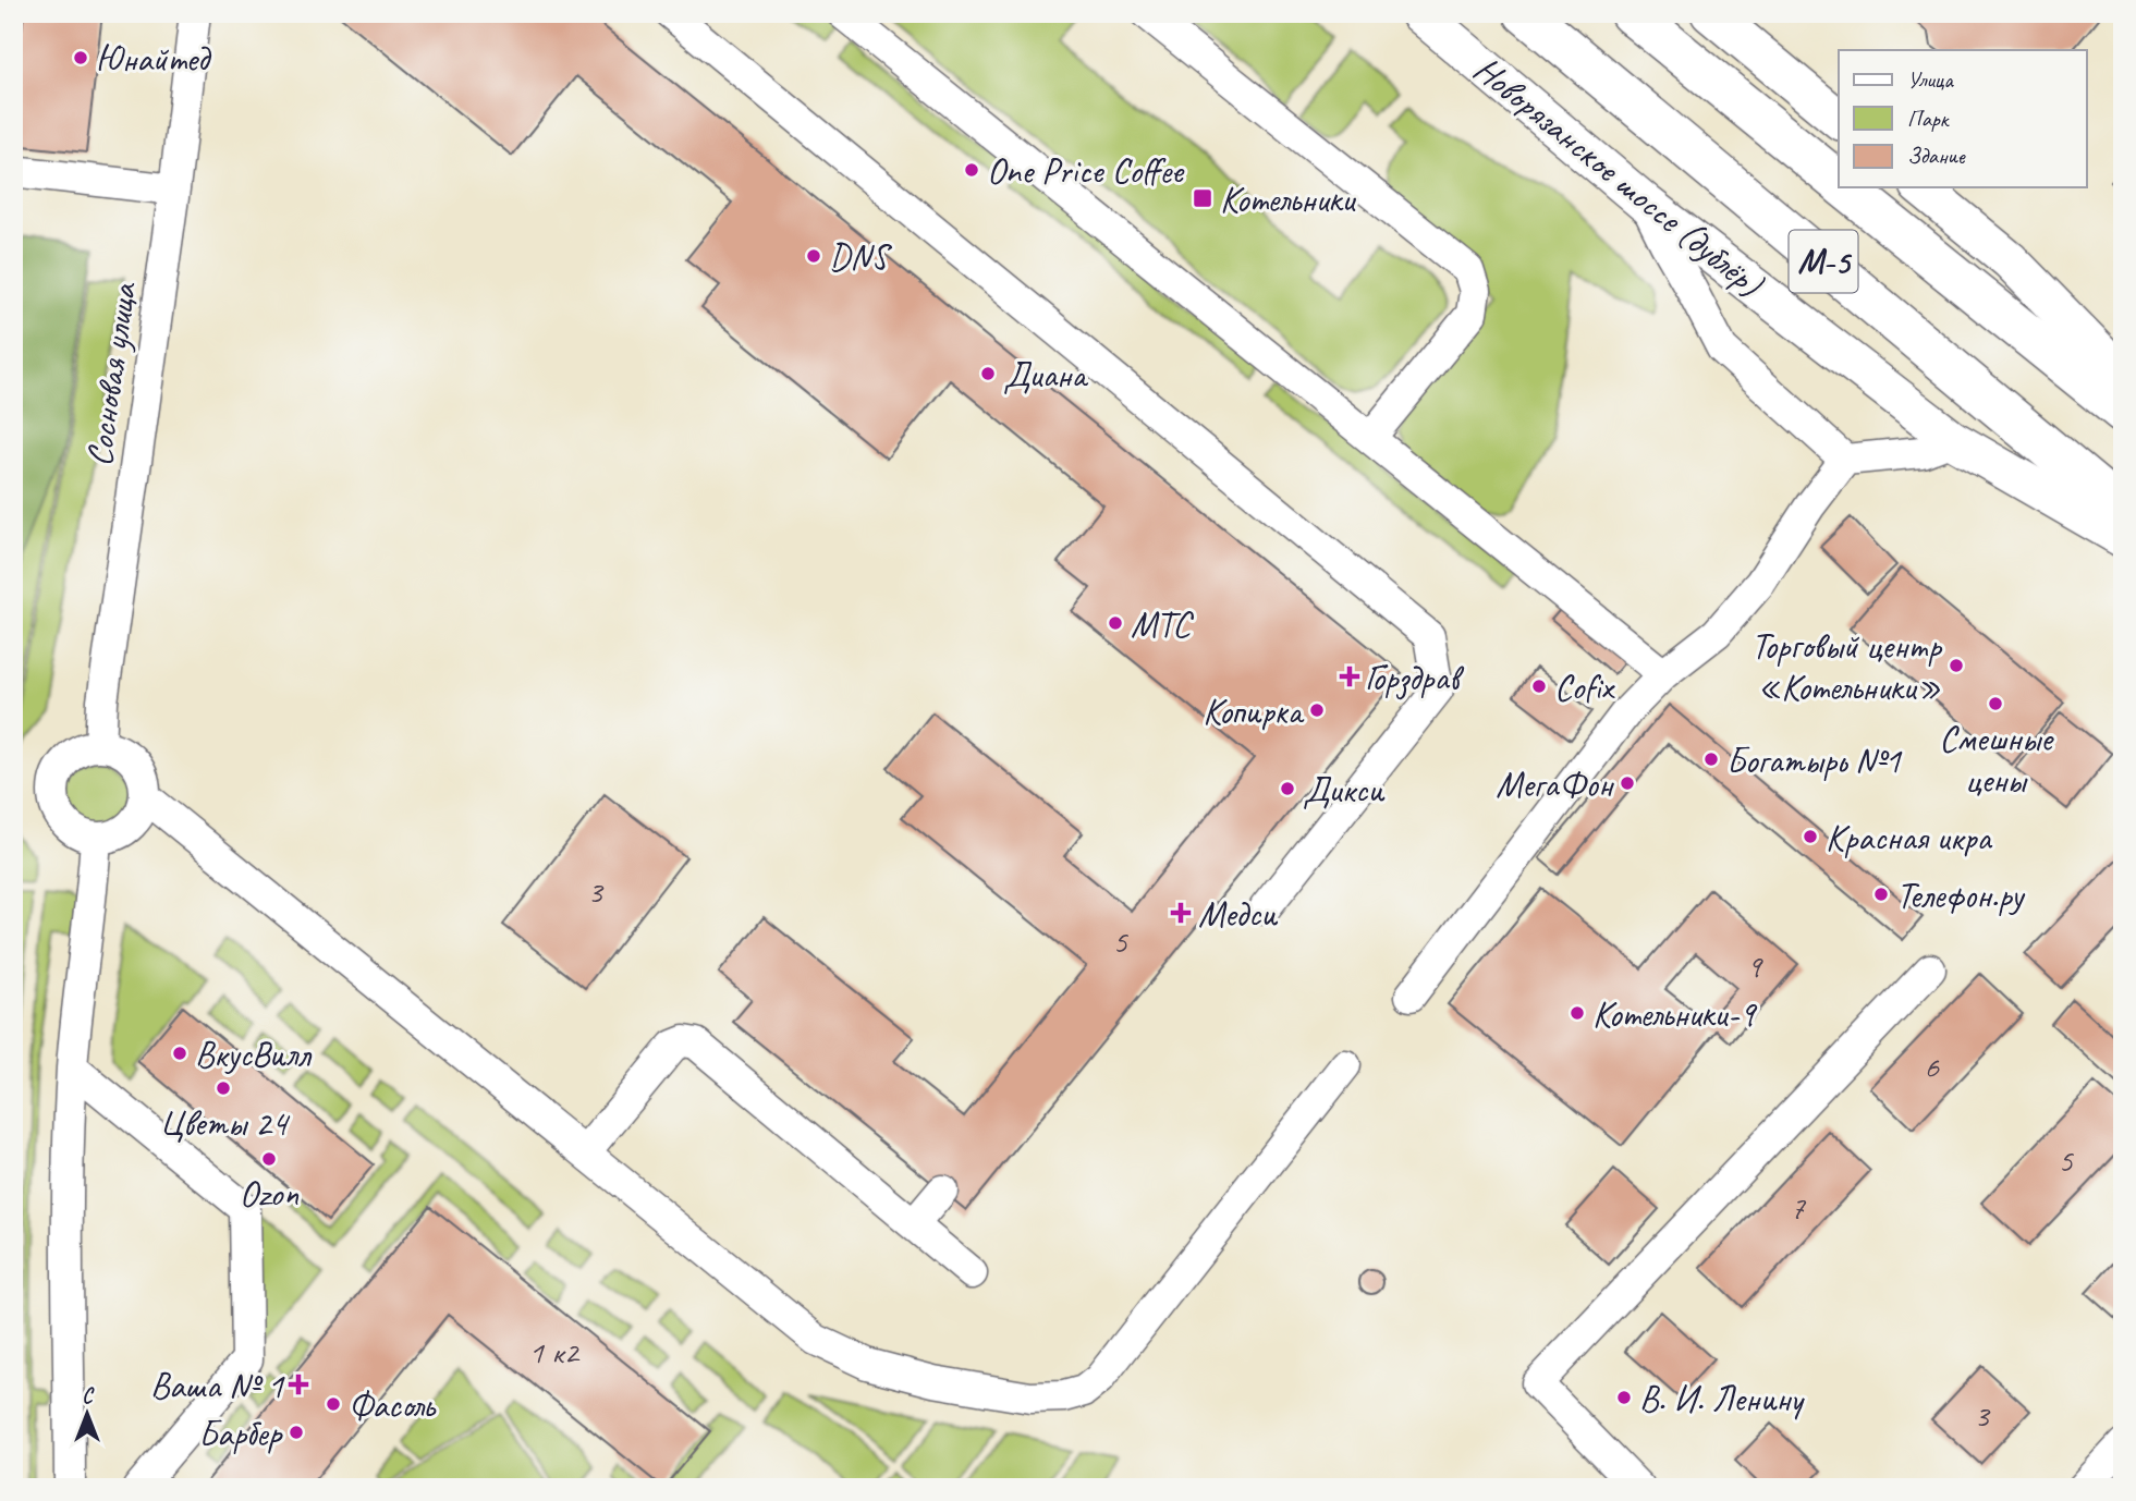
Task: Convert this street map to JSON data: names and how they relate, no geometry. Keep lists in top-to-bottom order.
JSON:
{
  "streets": {
    "highway": ["М-5"],
    "main road": ["Новорязанское шоссе (дублёр)"],
    "street": ["Сосновая улица"]
  },
  "places": {
    "other": [
      "Юнайтед",
      "One Price Coffee",
      "DNS",
      "Диана",
      "МТС",
      "Торговый центр «Котельники»",
      "Cofix",
      "Смешные цены",
      "Копирка",
      "Богатырь №1",
      "МегаФон",
      "Дикси",
      "Красная икра",
      "Телефон.ру",
      "Котельники-9",
      "ВкусВилл",
      "Цветы 24",
      "Ozon",
      "В. И. Ленину",
      "Фасоль",
      "Барбер"
    ],
    "transit": ["Котельники"],
    "health": ["Горздрав", "Медси", "Ваша № 1"]
  },
  "house_numbers": [
    "3",
    "5",
    "9",
    "6",
    "5",
    "7",
    "1 к2",
    "3"
  ],
  "legend": ["Улица", "Парк", "Здание"],
  "north": "top"
}
